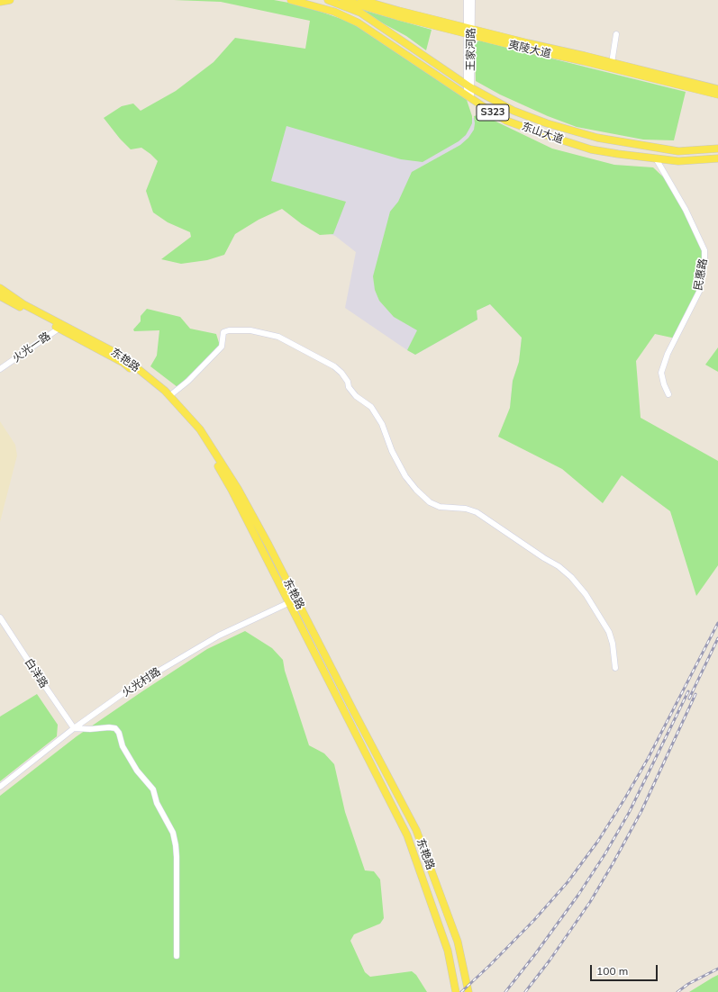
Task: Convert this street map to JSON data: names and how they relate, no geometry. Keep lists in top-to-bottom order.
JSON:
{
  "streets": {
    "main road": [
      "夷陵大道",
      "S323",
      "东山大道",
      "东艳路"
    ],
    "street": [
      "王家河路",
      "民惠路",
      "火光一路",
      "白洋路",
      "火光村路"
    ]
  },
  "crossings": [
    ["王家河路", "夷陵大道"],
    ["王家河路", "东山大道"],
    ["东山大道", "民惠路"],
    ["火光一路", "东艳路"],
    ["东艳路", "火光村路"],
    ["白洋路", "火光村路"]
  ],
  "scale_bar": "100 m"
}
